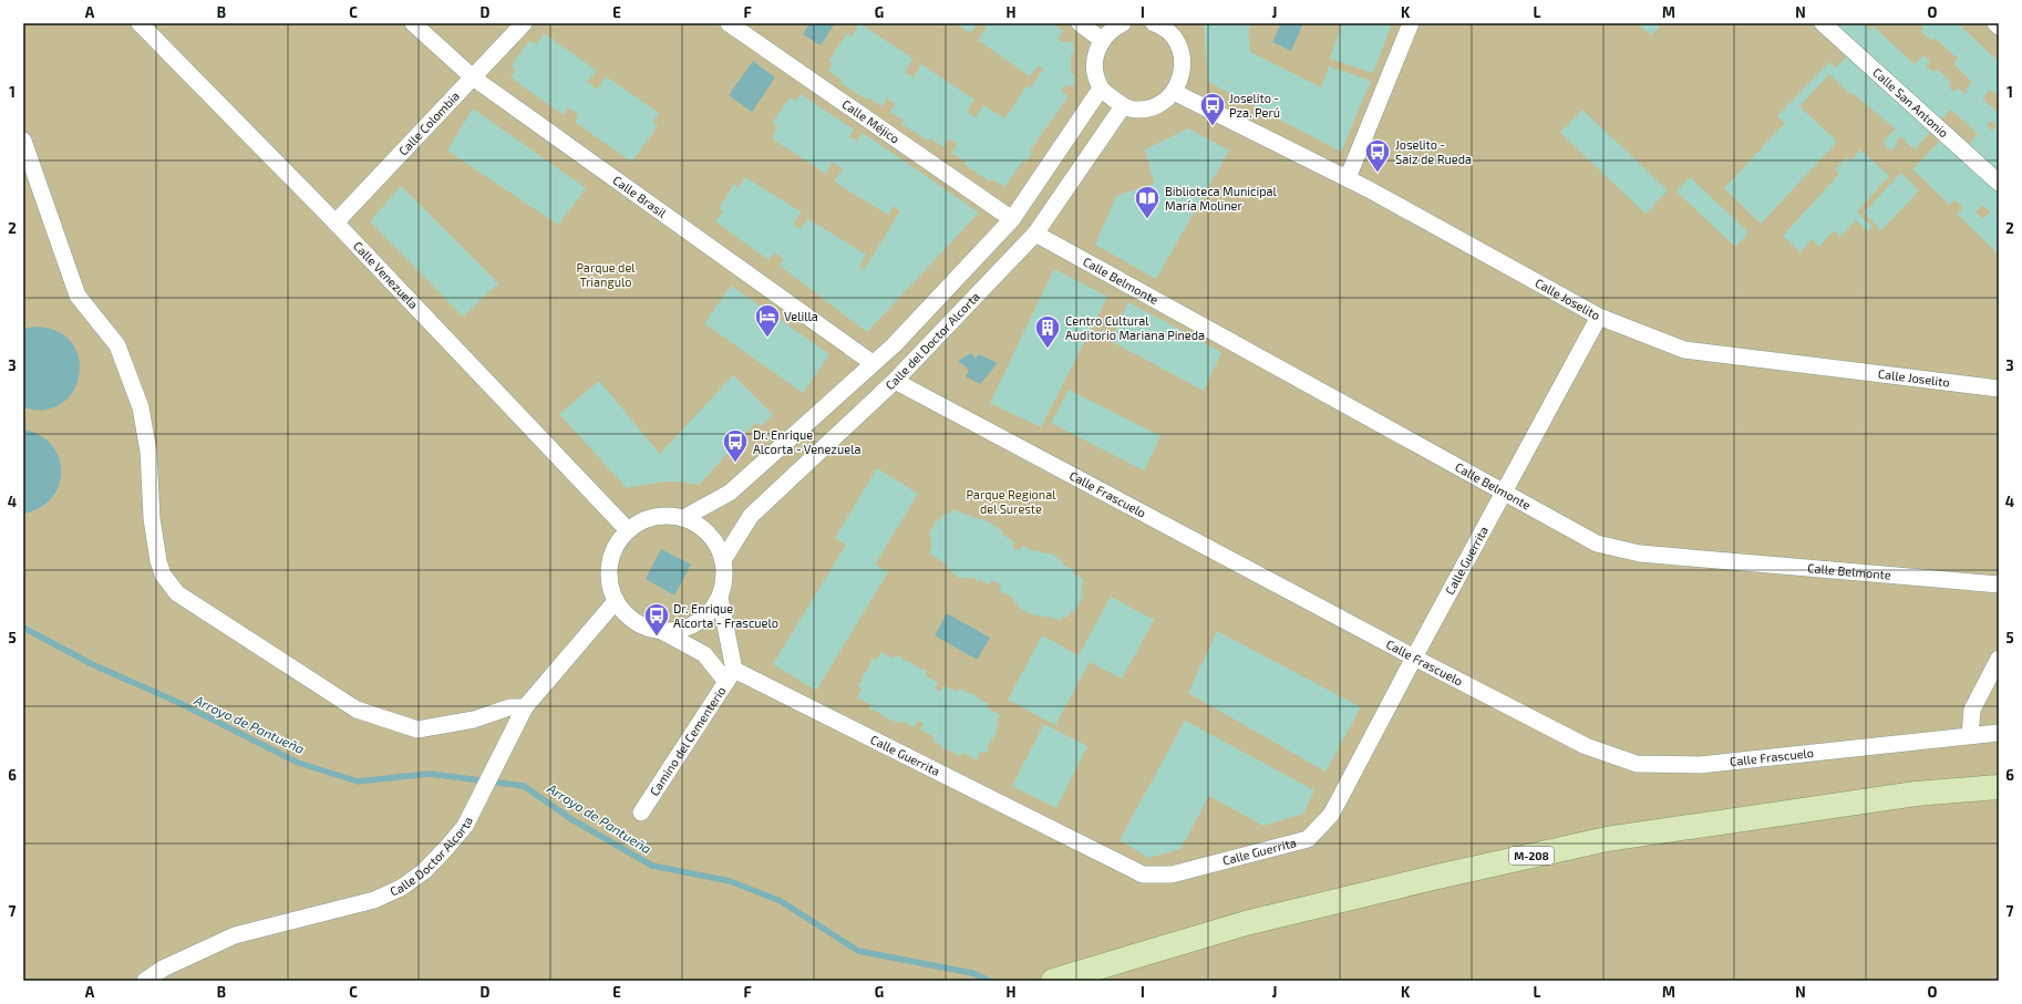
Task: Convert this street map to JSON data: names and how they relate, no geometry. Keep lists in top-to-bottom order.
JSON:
{
  "streets": {
    "main road": ["M-208"],
    "street": [
      "Calle San Antonio",
      "Calle Méjico",
      "Calle Colombia",
      "Calle Brasil",
      "Calle Venezuela",
      "Calle Belmonte",
      "Calle Joselito",
      "Calle del Doctor Alcorta",
      "Calle Frascuelo",
      "Calle Guerrita",
      "Camino del Cementerio",
      "Calle Doctor Alcorta"
    ]
  },
  "crossings": [
    ["Calle Méjico", "Calle del Doctor Alcorta"],
    ["Calle Colombia", "Calle Brasil"],
    ["Calle Colombia", "Calle Venezuela"],
    ["Calle Brasil", "Calle del Doctor Alcorta"],
    ["Calle Venezuela", "Calle del Doctor Alcorta"],
    ["Calle Venezuela", "Calle Guerrita"],
    ["Calle Venezuela", "Calle Doctor Alcorta"],
    ["Calle Belmonte", "Calle del Doctor Alcorta"],
    ["Calle Belmonte", "Calle Guerrita"],
    ["Calle Joselito", "Calle Guerrita"],
    ["Calle del Doctor Alcorta", "Calle Frascuelo"],
    ["Calle del Doctor Alcorta", "Calle Guerrita"],
    ["Calle del Doctor Alcorta", "Calle Doctor Alcorta"],
    ["Calle Frascuelo", "Calle Guerrita"],
    ["Calle Guerrita", "Camino del Cementerio"],
    ["Calle Guerrita", "Calle Doctor Alcorta"]
  ],
  "water": ["Arroyo de Pantueña"],
  "parks": ["Parque del Triangulo", "Parque Regional del Sureste"],
  "places": {
    "bus stop": [
      "Joselito - Pza. Perú",
      "Joselito - Saiz de Rueda",
      "Dr. Enrique Alcorta - Venezuela",
      "Dr. Enrique Alcorta - Frascuelo"
    ],
    "library": ["Biblioteca Municipal María Moliner"],
    "hotel": ["Velilla"],
    "building": ["Centro Cultural Auditorio Mariana Pineda"]
  },
  "grid": {
    "columns": [
      "A",
      "B",
      "C",
      "D",
      "E",
      "F",
      "G",
      "H",
      "I",
      "J",
      "K",
      "L",
      "M",
      "N",
      "O"
    ],
    "rows": [
      "1",
      "2",
      "3",
      "4",
      "5",
      "6",
      "7"
    ]
  }
}
